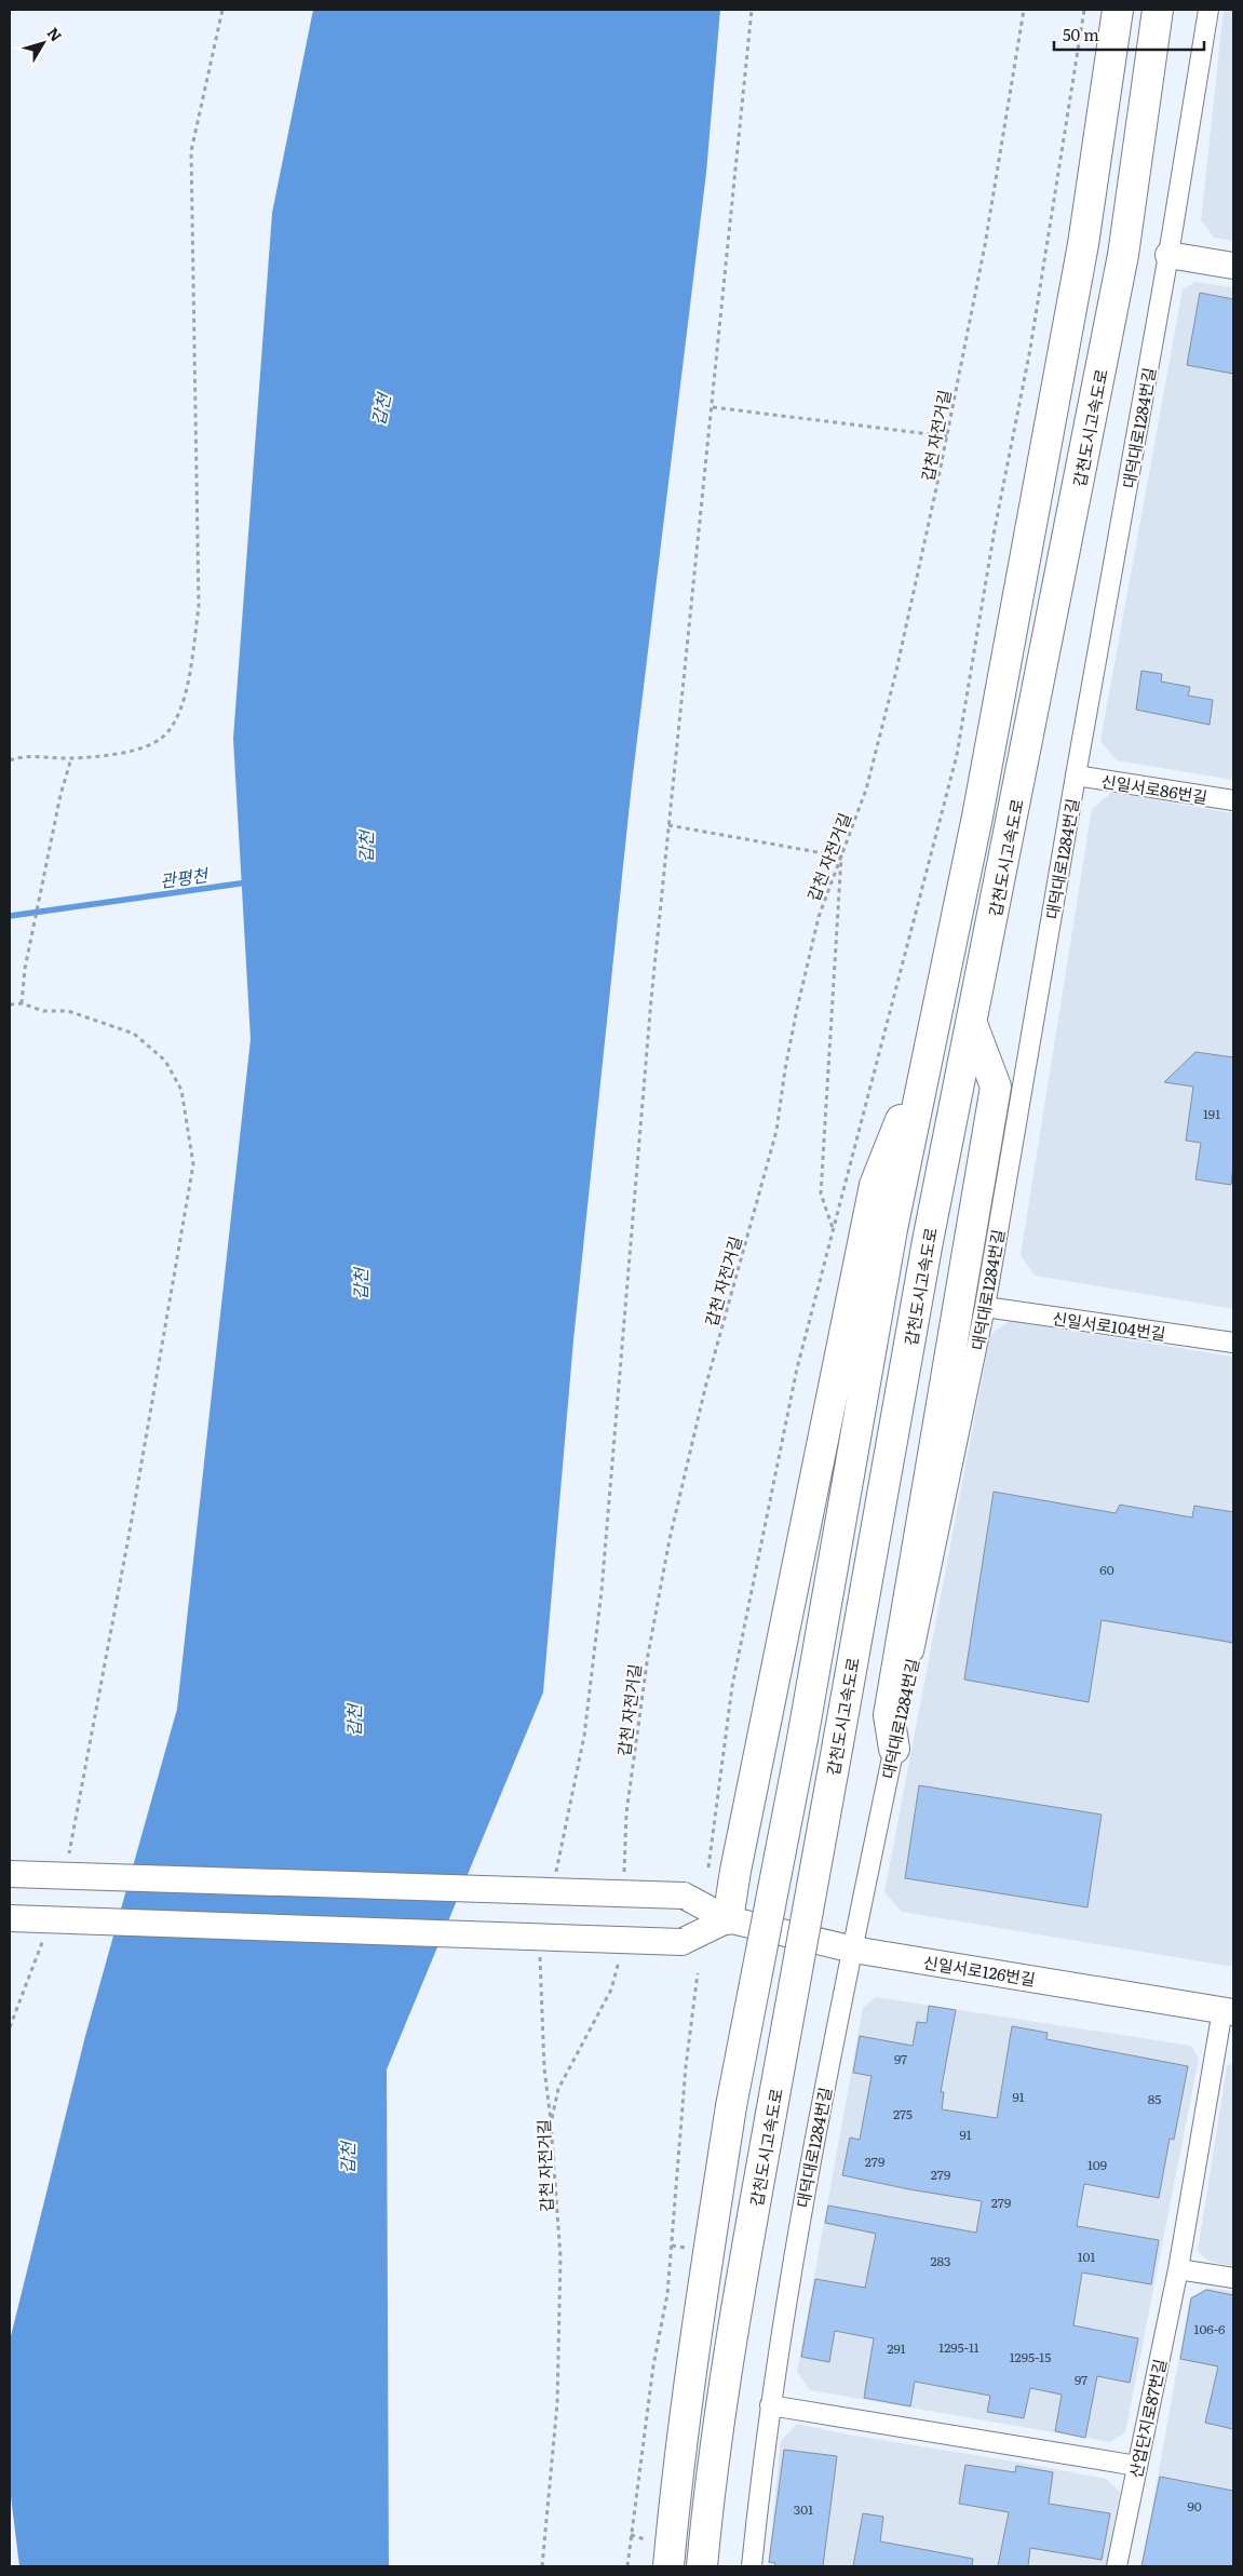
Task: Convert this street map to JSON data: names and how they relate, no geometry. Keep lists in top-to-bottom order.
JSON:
{
  "streets": {
    "highway": ["갑천도시고속도로"],
    "street": [
      "대덕대로1284번길",
      "신일서로86번길",
      "신일서로104번길",
      "신일서로126번길",
      "산업단지로87번길"
    ],
    "path": ["갑천 자전거길"]
  },
  "crossings": [
    ["대덕대로1284번길", "신일서로86번길"],
    ["대덕대로1284번길", "신일서로104번길"],
    ["대덕대로1284번길", "신일서로126번길"],
    ["신일서로126번길", "산업단지로87번길"]
  ],
  "water": ["갑천", "관평천"],
  "house_numbers": [
    "191",
    "60",
    "97",
    "91",
    "85",
    "275",
    "91",
    "279",
    "109",
    "279",
    "279",
    "101",
    "283",
    "106-6",
    "1295-11",
    "291",
    "1295-15",
    "97",
    "90",
    "301"
  ],
  "scale_bar": "50 m",
  "north": "top right"
}
